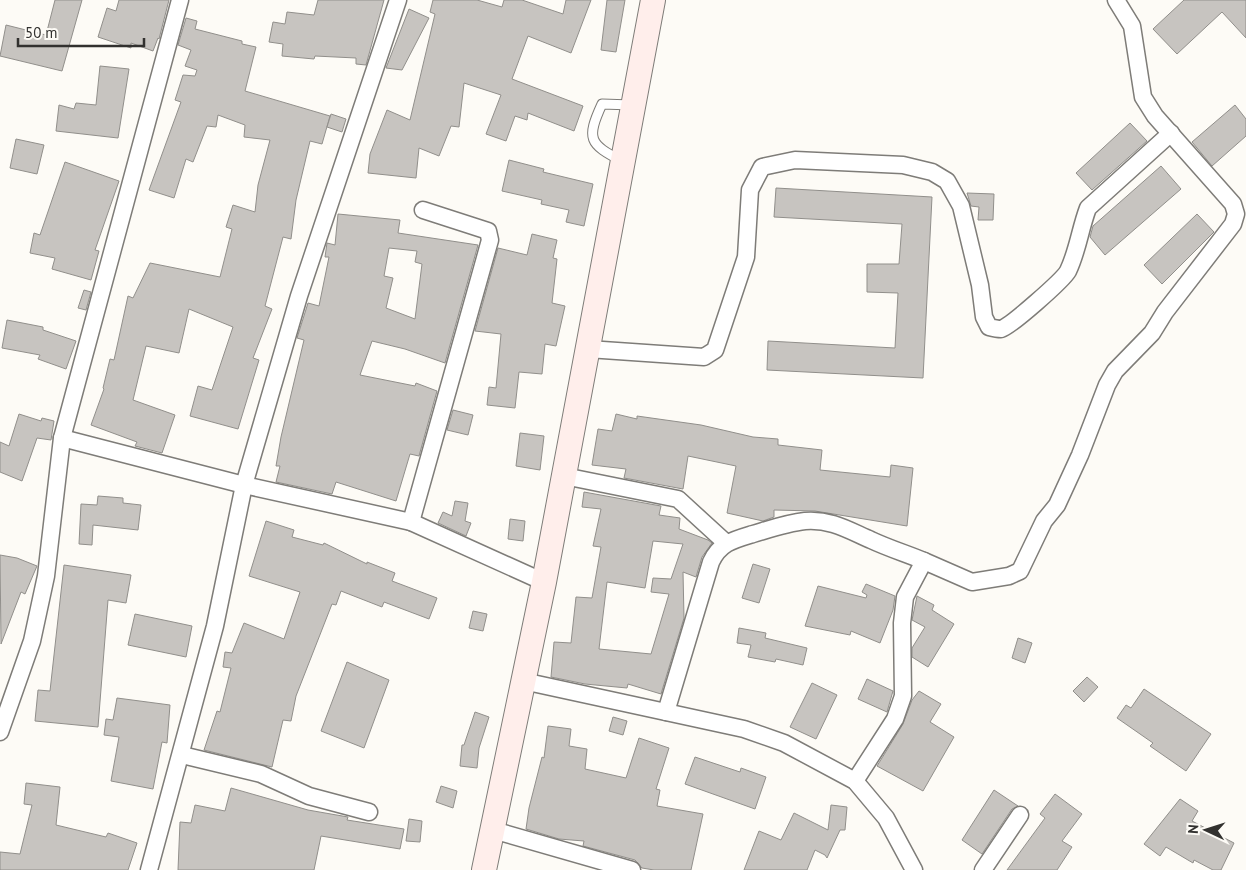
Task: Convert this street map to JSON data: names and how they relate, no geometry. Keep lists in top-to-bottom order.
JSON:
{
  "scale_bar": "50 m",
  "north": "left"
}
